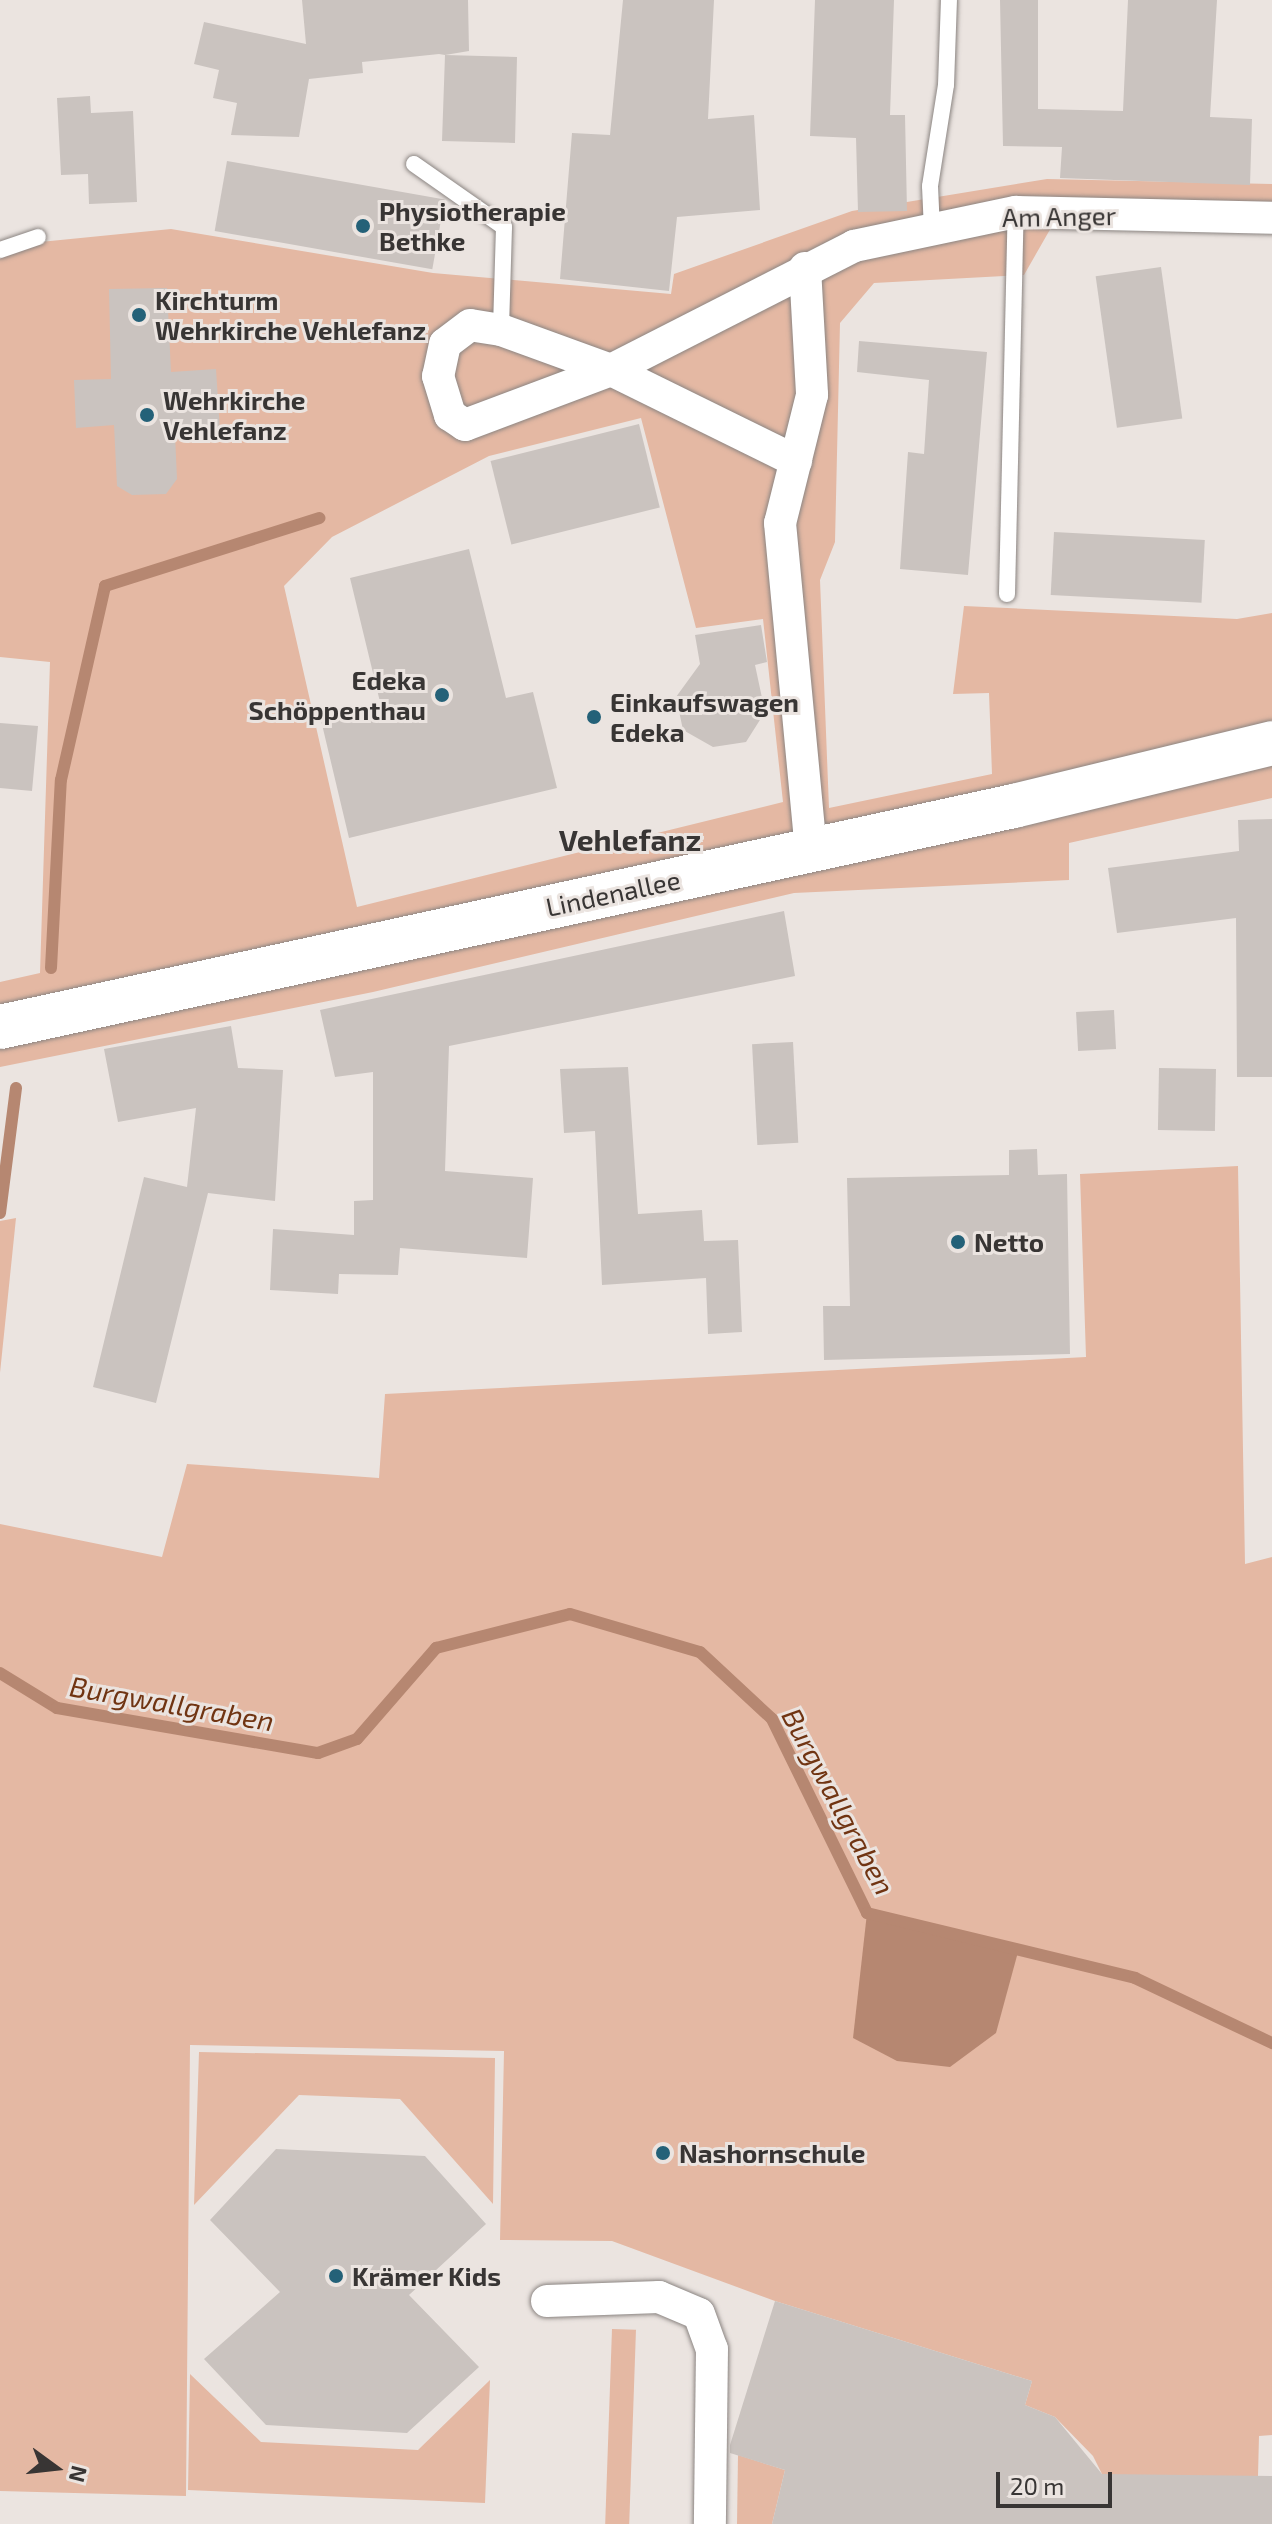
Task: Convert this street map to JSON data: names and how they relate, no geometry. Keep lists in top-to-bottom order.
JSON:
{
  "streets": {
    "main road": ["Lindenallee"],
    "street": ["Am Anger"]
  },
  "districts": ["Vehlefanz"],
  "water": ["Burgwallgraben"],
  "places": [
    "Physiotherapie Bethke",
    "Kirchturm Wehrkirche Vehlefanz",
    "Wehrkirche Vehlefanz",
    "Edeka Schöppenthau",
    "Einkaufswagen Edeka",
    "Netto",
    "Nashornschule",
    "Krämer Kids"
  ],
  "scale_bar": "20 m",
  "north": "right"
}
